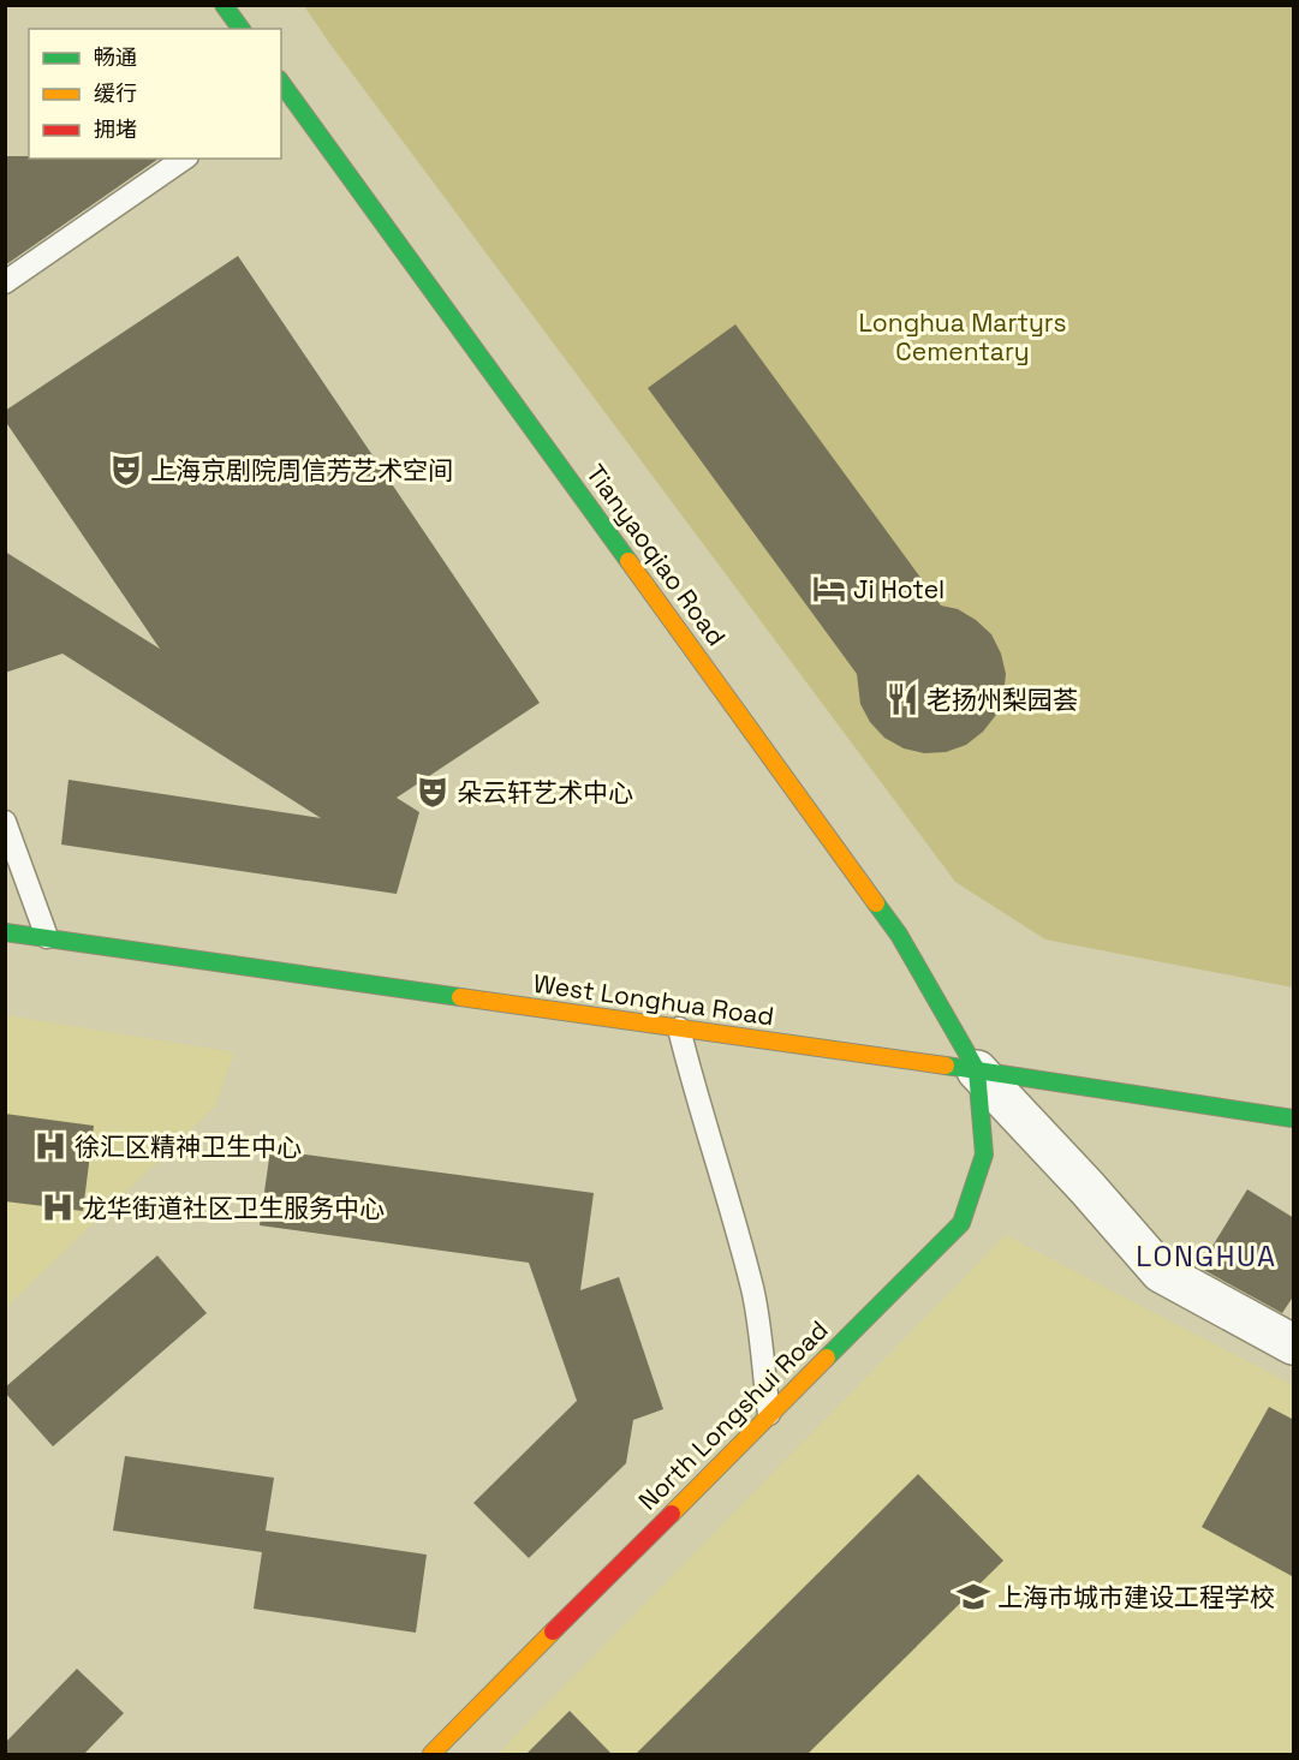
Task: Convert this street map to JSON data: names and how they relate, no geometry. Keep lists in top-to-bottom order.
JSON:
{
  "streets": {
    "street": ["Tianyaoqiao Road", "West Longhua Road", "North Longshui Road"]
  },
  "crossings": [
    ["Tianyaoqiao Road", "West Longhua Road"],
    ["Tianyaoqiao Road", "North Longshui Road"],
    ["West Longhua Road", "North Longshui Road"]
  ],
  "districts": ["LONGHUA"],
  "parks": ["Longhua Martyrs Cementary"],
  "places": {
    "theatre": ["上海京剧院周信芳艺术空间", "朵云轩艺术中心"],
    "hotel": ["Ji Hotel"],
    "restaurant": ["老扬州梨园荟"],
    "hospital": ["徐汇区精神卫生中心", "龙华街道社区卫生服务中心"],
    "school or university": ["上海市城市建设工程学校"]
  },
  "legend": ["畅通", "缓行", "拥堵"]
}
